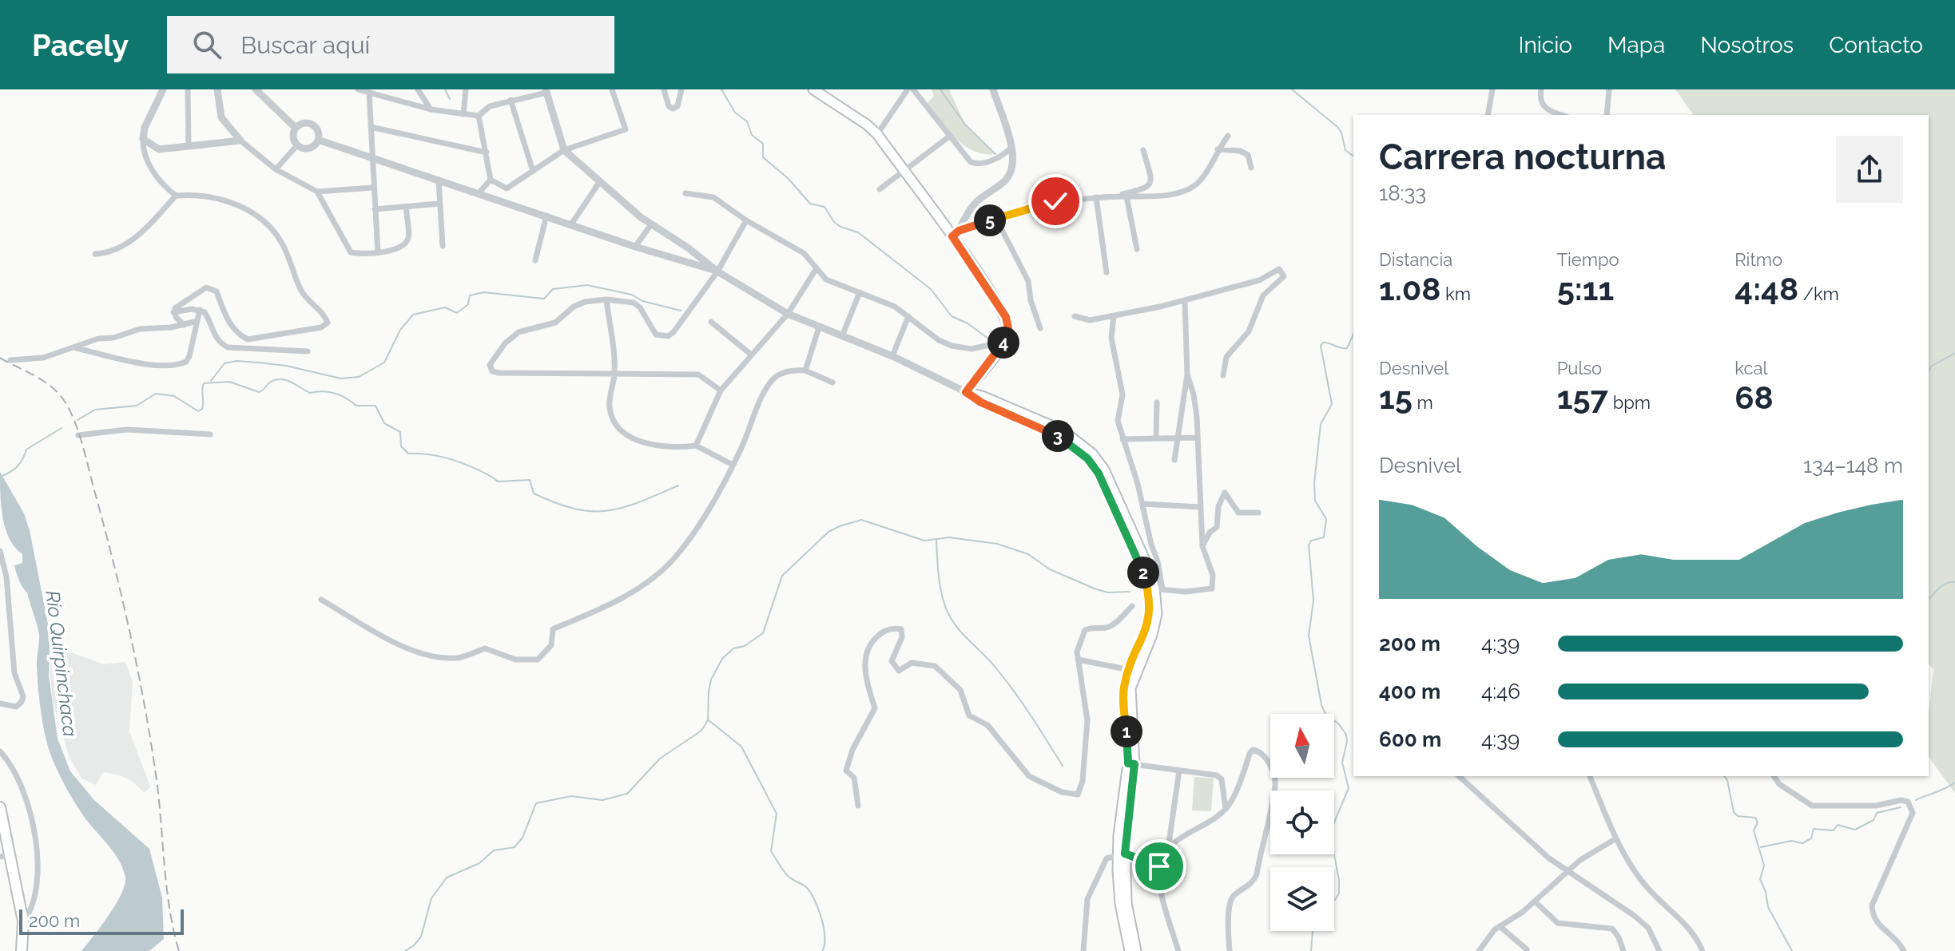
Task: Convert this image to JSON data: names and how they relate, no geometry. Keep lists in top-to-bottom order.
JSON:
{
  "water": ["Río Quirpinchaca"],
  "scale_bar": "200 m",
  "north": "top",
  "page": {
    "header": "Pacely",
    "search": "Buscar aquí",
    "nav": [
      "Inicio",
      "Mapa",
      "Nosotros",
      "Contacto"
    ],
    "heading": ["Carrera nocturna", "18:33"],
    "pins": [
      "5",
      "4",
      "3",
      "2",
      "1"
    ],
    "stats": [
      ["Distancia", "1.08 km"],
      ["Tiempo", "5:11"],
      ["Ritmo", "4:48 /km"],
      ["Desnivel", "15 m"],
      ["Pulso", "157 bpm"],
      ["kcal", "68"]
    ],
    "chart": ["Desnivel", "134–148 m"],
    "list": [
      {
        "name": "200 m",
        "note": "4:39"
      },
      {
        "name": "400 m",
        "note": "4:46"
      },
      {
        "name": "600 m",
        "note": "4:39"
      }
    ],
    "scale": "200 m"
  }
}
